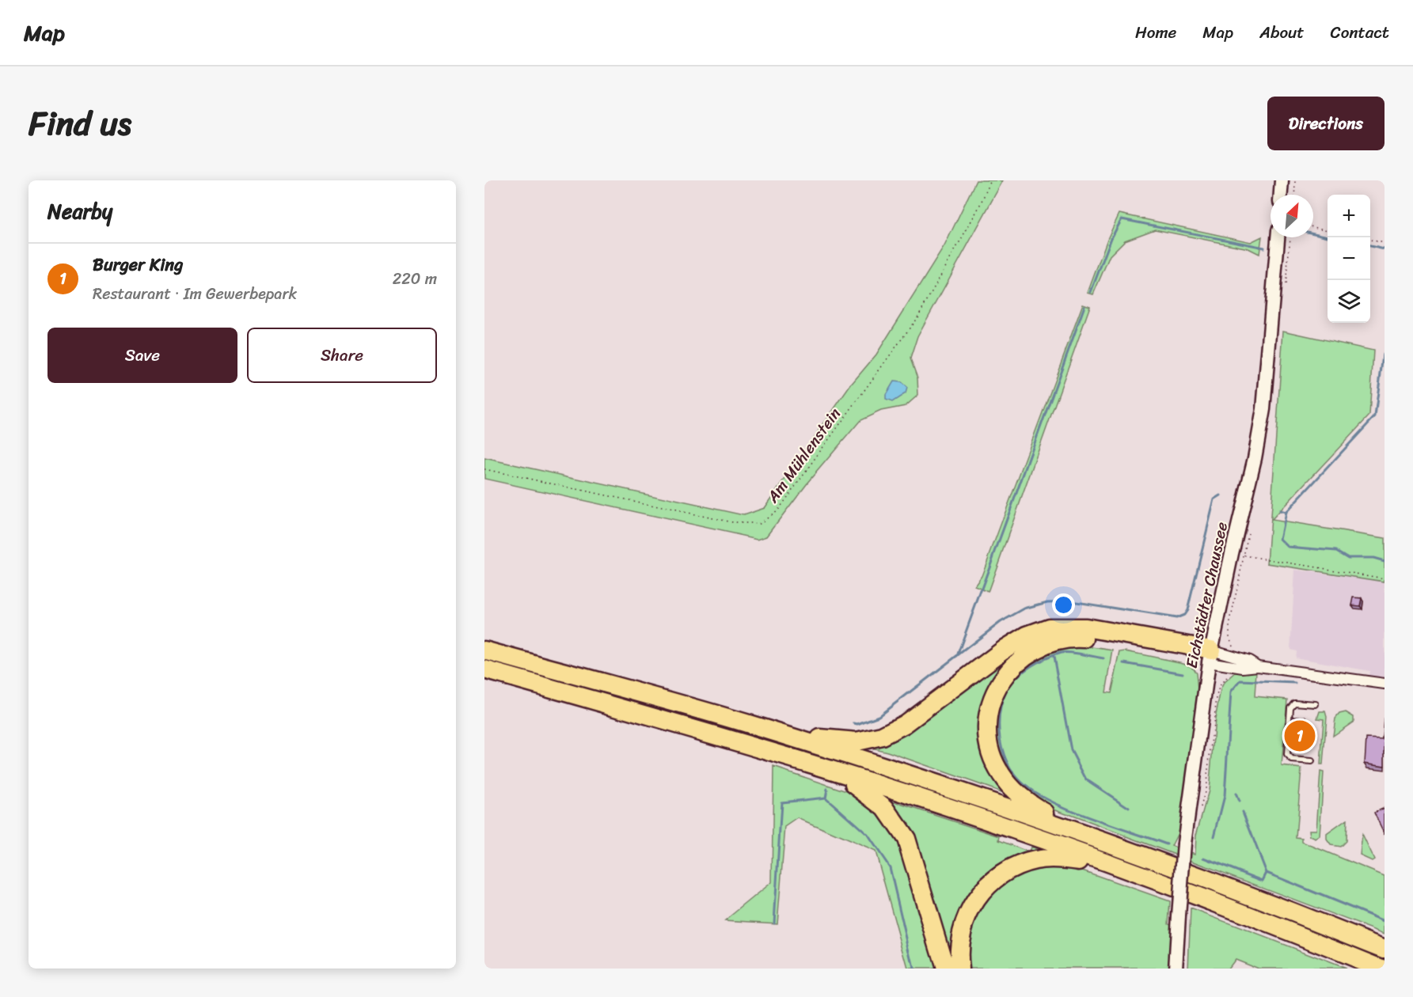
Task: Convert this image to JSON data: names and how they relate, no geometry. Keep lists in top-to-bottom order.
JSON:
{
  "streets": {
    "main road": ["Eichstädter Chaussee"],
    "path": ["Am Mühlenstein"]
  },
  "north": "top right",
  "page": {
    "header": "Map",
    "nav": [
      "Home",
      "Map",
      "About",
      "Contact"
    ],
    "title": "Find us",
    "buttons": [
      "Directions",
      ["Save", "Share"]
    ],
    "heading": "Nearby",
    "map_buttons": ["+", "−"],
    "list": [
      {
        "mark": "1",
        "name": "Burger King",
        "note": "Restaurant · Im Gewerbepark",
        "value": "220 m"
      }
    ],
    "pins": "1"
  }
}
